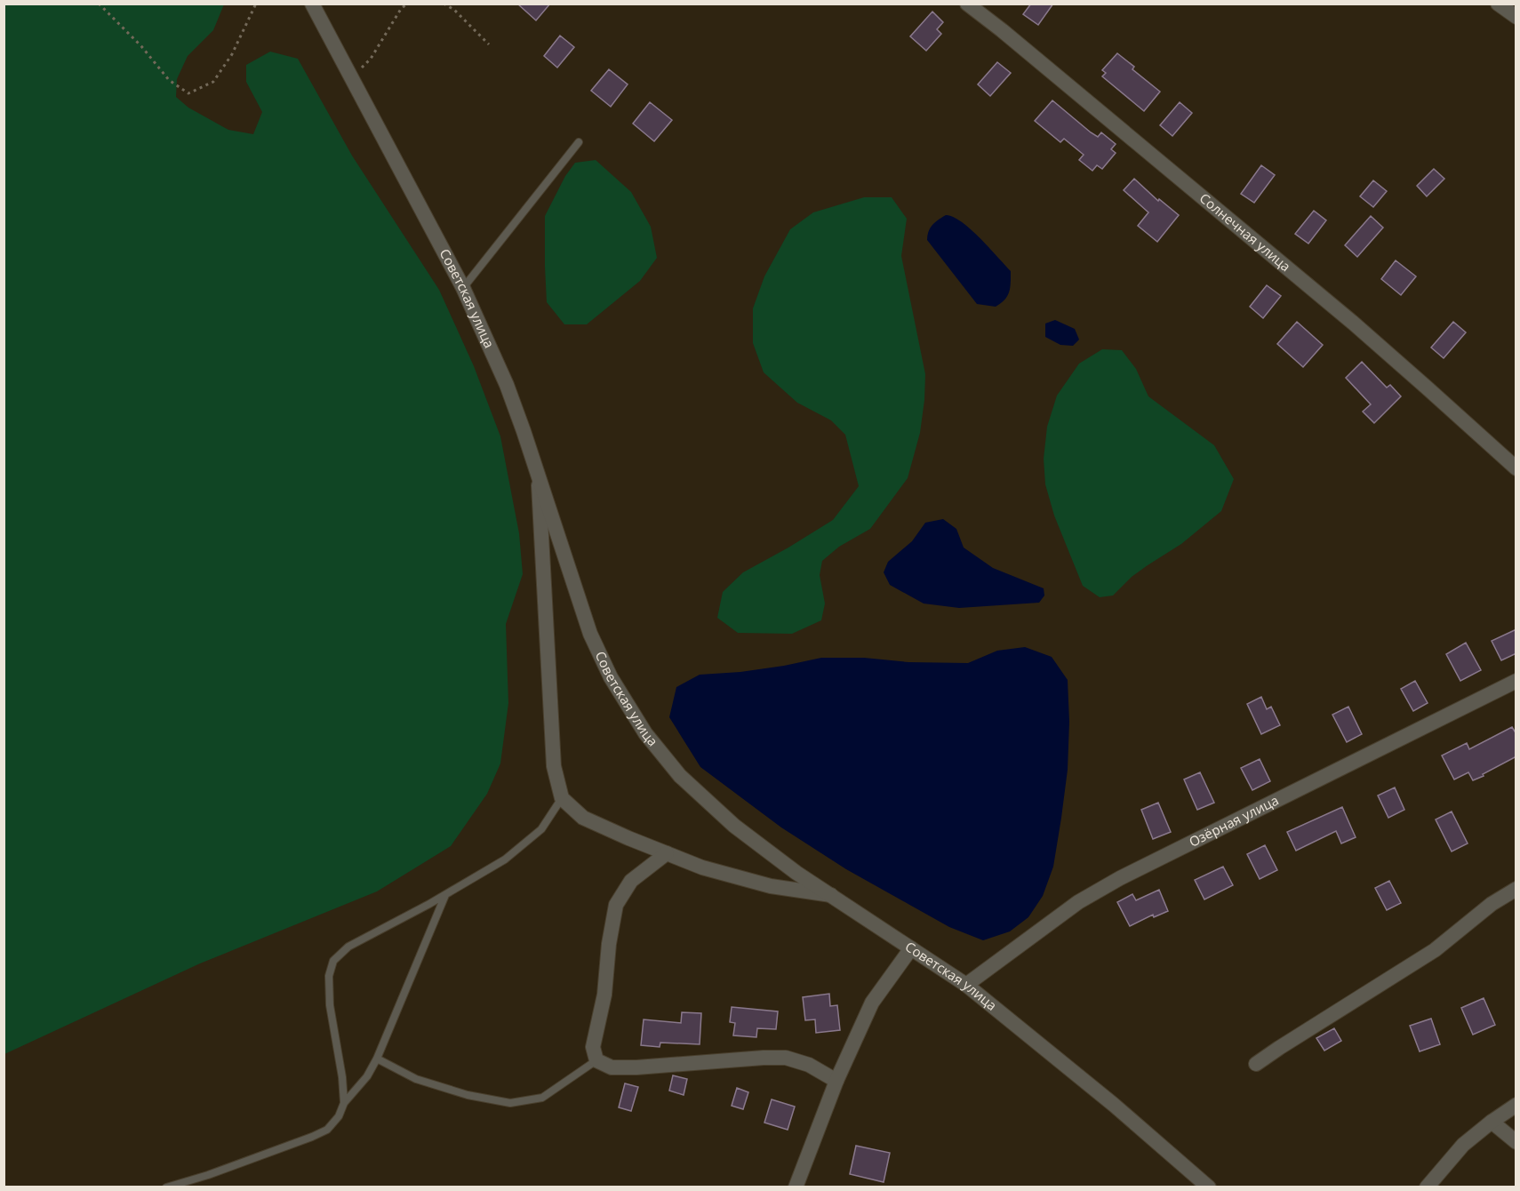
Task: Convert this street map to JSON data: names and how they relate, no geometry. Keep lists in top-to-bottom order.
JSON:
{
  "streets": {
    "street": ["Солнечная улица", "Советская улица", "Озёрная улица"]
  },
  "crossings": [
    ["Советская улица", "Озёрная улица"]
  ]
}
